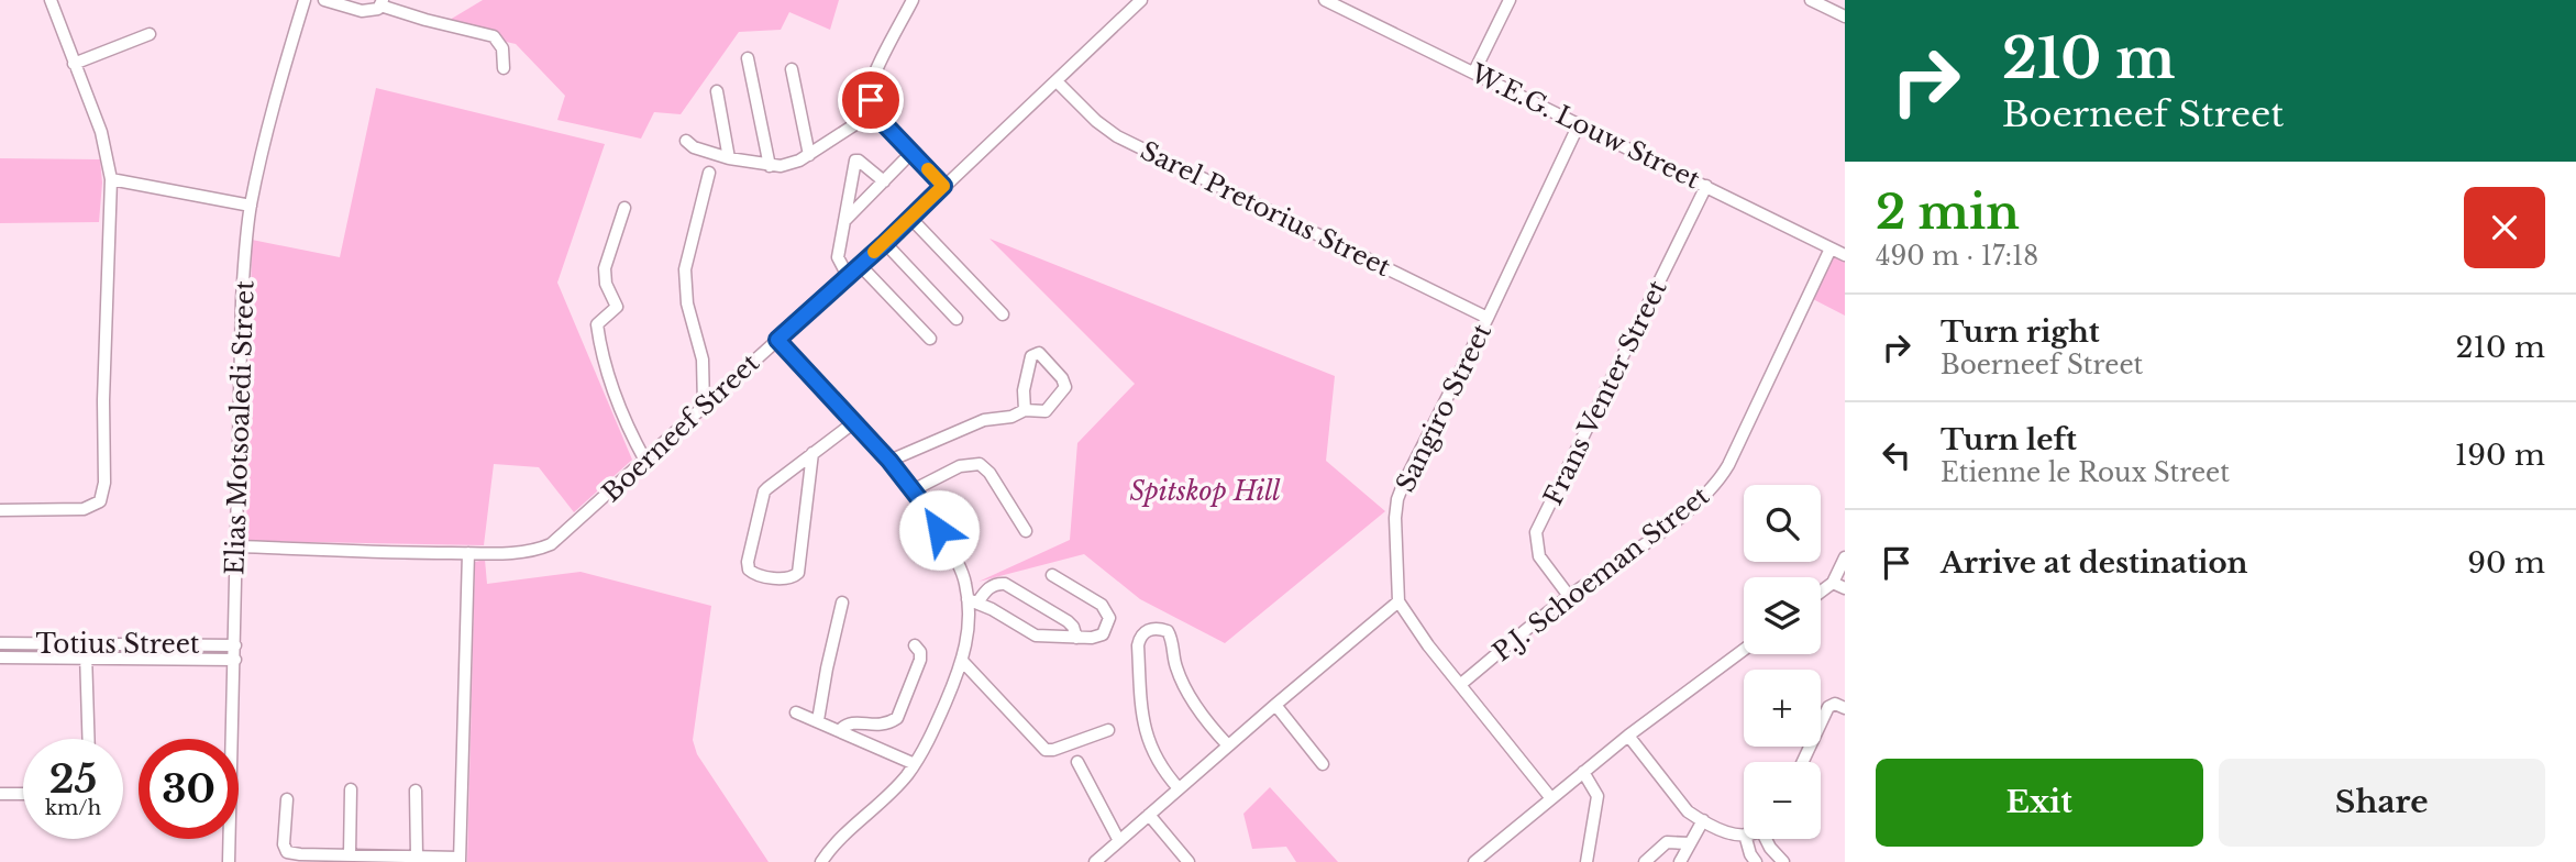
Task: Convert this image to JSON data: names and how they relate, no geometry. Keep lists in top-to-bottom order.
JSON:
{
  "streets": {
    "street": [
      "W.E.G. Louw Street",
      "Sarel Pretorius Street",
      "Frans Venter Street",
      "Sangiro Street",
      "Elias Motsoaledi Street",
      "Boerneef Street",
      "P.J. Schoeman Street",
      "Totius Street"
    ]
  },
  "crossings": [
    ["W.E.G. Louw Street", "Frans Venter Street"],
    ["W.E.G. Louw Street", "Sangiro Street"],
    ["W.E.G. Louw Street", "P.J. Schoeman Street"],
    ["Sarel Pretorius Street", "Sangiro Street"],
    ["Sarel Pretorius Street", "Boerneef Street"],
    ["Frans Venter Street", "P.J. Schoeman Street"],
    ["Sangiro Street", "P.J. Schoeman Street"],
    ["Elias Motsoaledi Street", "Boerneef Street"],
    ["Elias Motsoaledi Street", "Totius Street"]
  ],
  "parks": ["Spitskop Hill"],
  "page": {
    "turn": ["210 m", "Boerneef Street"],
    "heading": ["2 min", "490 m · 17:18"],
    "list": [
      {
        "name": "Turn right",
        "note": "Boerneef Street",
        "value": "210 m"
      },
      {
        "name": "Turn left",
        "note": "Etienne le Roux Street",
        "value": "190 m"
      },
      {
        "name": "Arrive at destination",
        "value": "90 m"
      }
    ],
    "map_buttons": ["+", "−"],
    "speed": "25 km/h",
    "limit": "30",
    "buttons": ["Exit", "Share"]
  }
}
